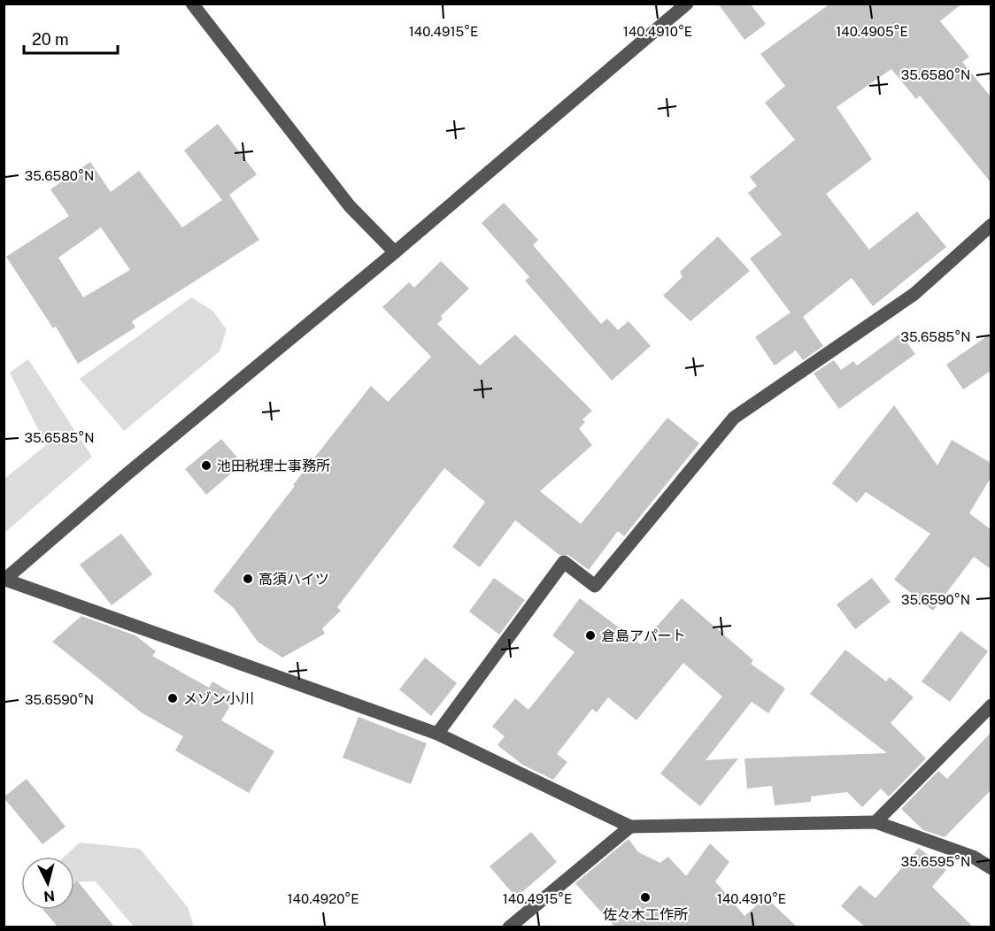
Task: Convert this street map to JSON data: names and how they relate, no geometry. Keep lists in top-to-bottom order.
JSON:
{
  "places": [
    "池田税理士事務所",
    "高須ハイツ",
    "倉島アパート",
    "メゾン小川",
    "佐々木工作所"
  ],
  "scale_bar": "20 m",
  "north": "bottom",
  "coordinates": [
    "140.4915°E",
    "140.4910°E",
    "140.4905°E",
    "35.6580°N",
    "35.6585°N",
    "35.6590°N",
    "35.6595°N",
    "140.4920°E"
  ]
}
